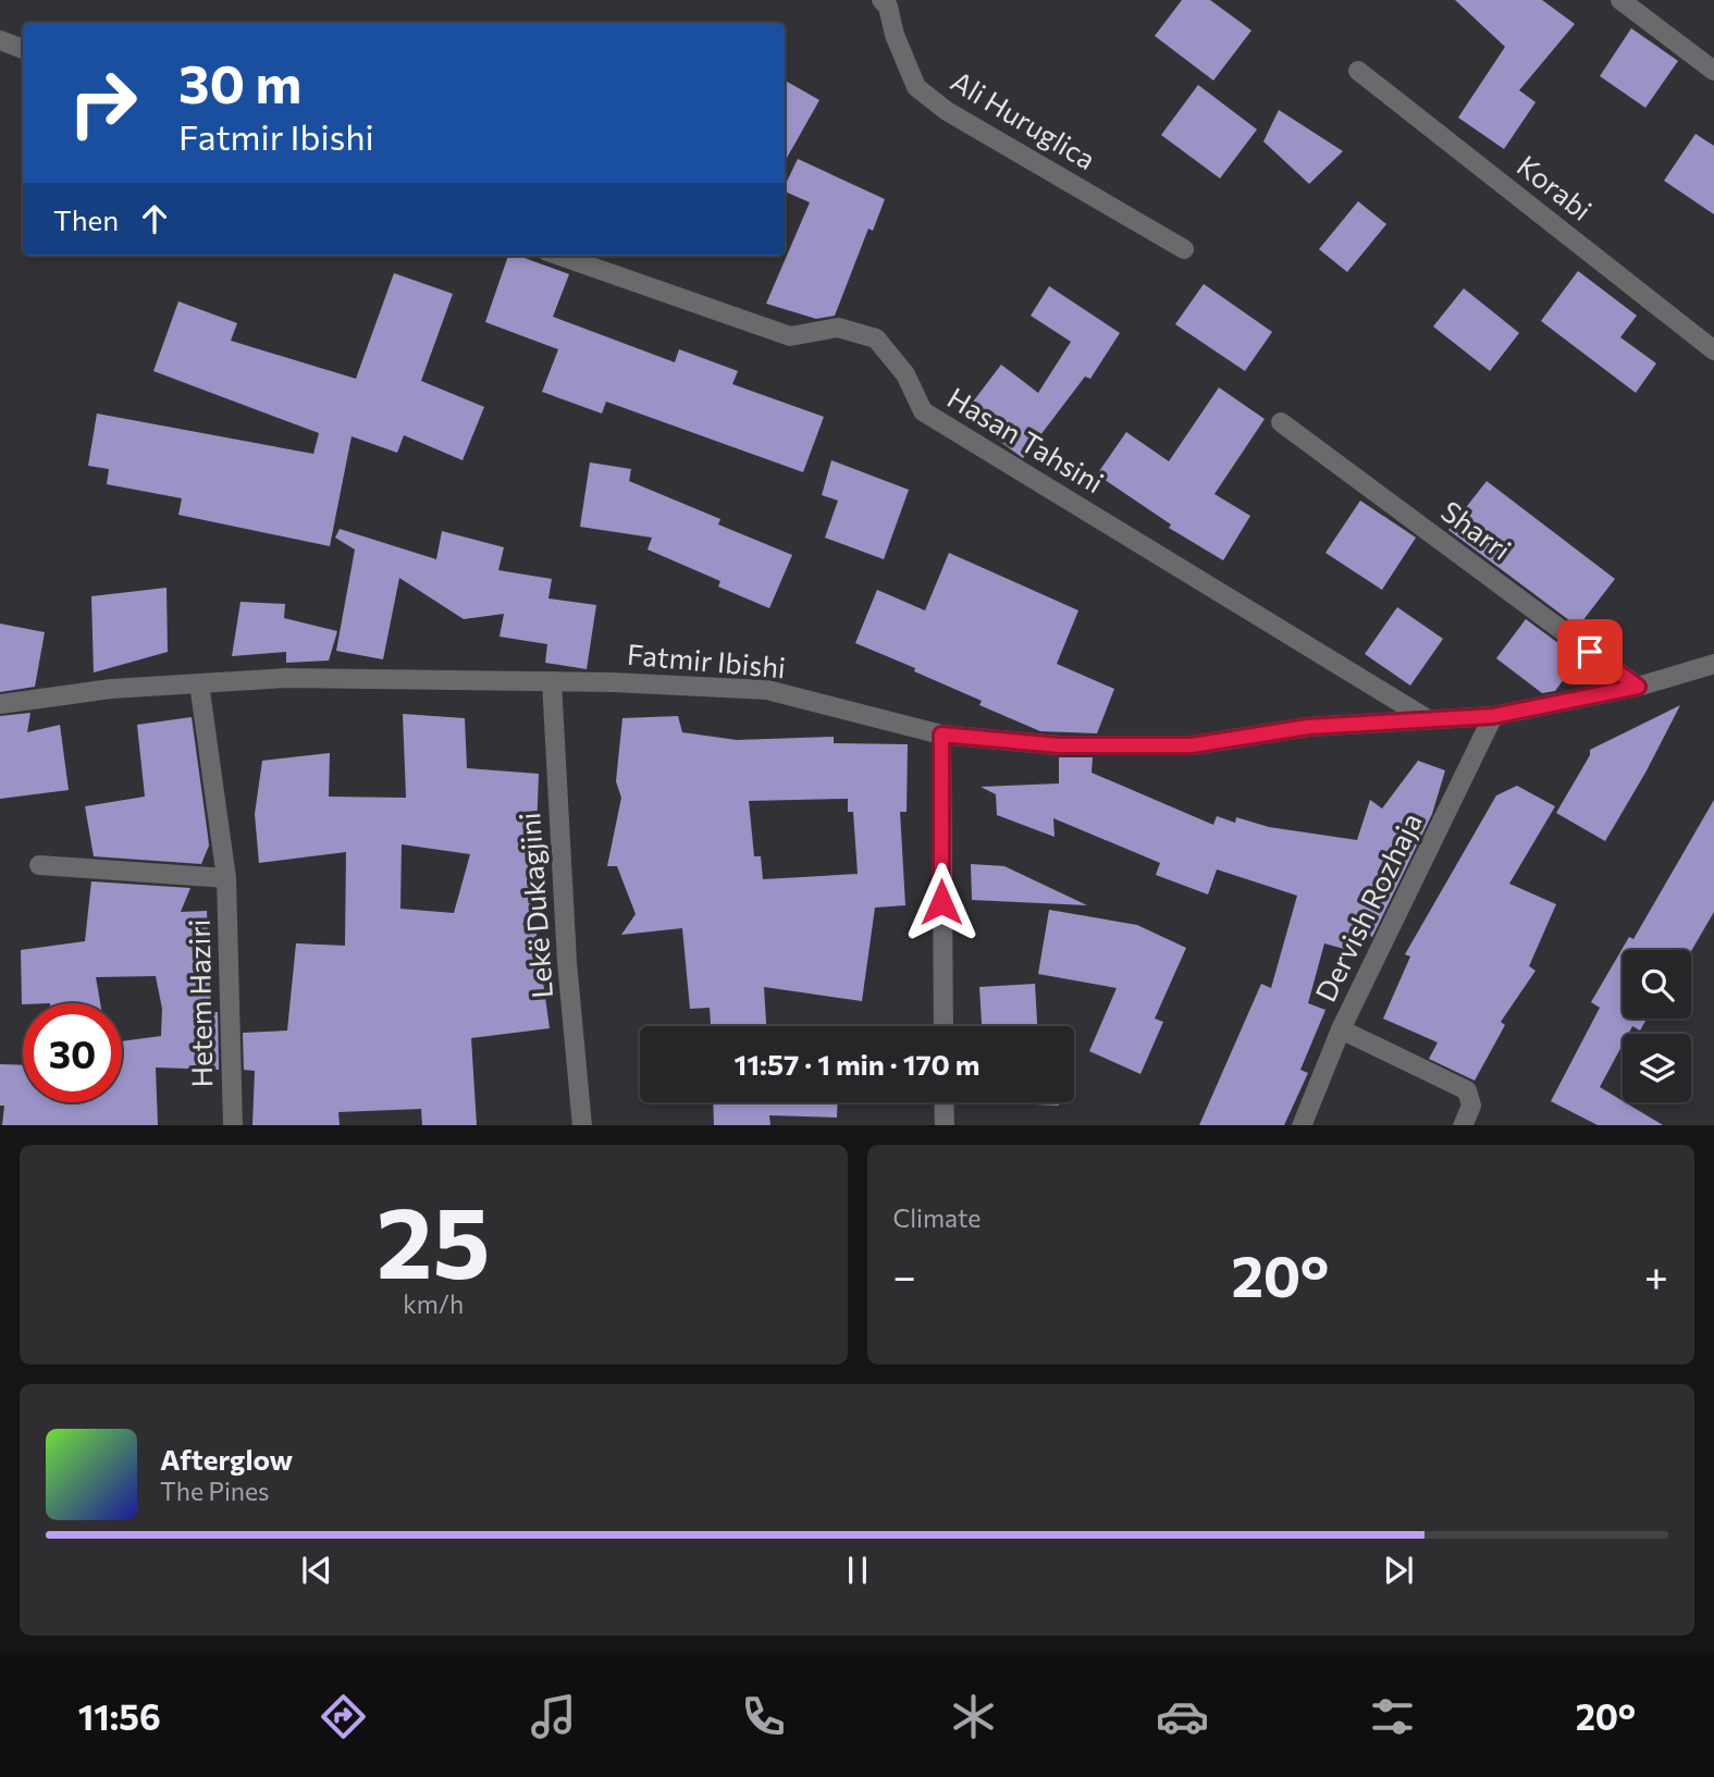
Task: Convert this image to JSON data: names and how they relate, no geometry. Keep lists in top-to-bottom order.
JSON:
{
  "streets": {
    "street": [
      "Ali Huruglica",
      "Korabi",
      "Hasan Tahsini",
      "Sharri",
      "Fatmir Ibishi",
      "Lekë Dukagjini",
      "Dervish Rozhaja",
      "Hetem Haziri"
    ]
  },
  "crossings": [
    ["Hasan Tahsini", "Fatmir Ibishi"],
    ["Sharri", "Fatmir Ibishi"],
    ["Fatmir Ibishi", "Lekë Dukagjini"],
    ["Fatmir Ibishi", "Dervish Rozhaja"],
    ["Fatmir Ibishi", "Hetem Haziri"]
  ],
  "page": {
    "turn": ["30 m", "Fatmir Ibishi"],
    "then": "Then",
    "limit": "30",
    "trip": "11:57 · 1 min · 170 m",
    "tile": [
      ["25", "km/h"],
      "Climate"
    ],
    "heat": ["−", "20°", "+"],
    "song": ["Afterglow", "The Pines"],
    "tabs": ["11:56", "20°"]
  }
}
